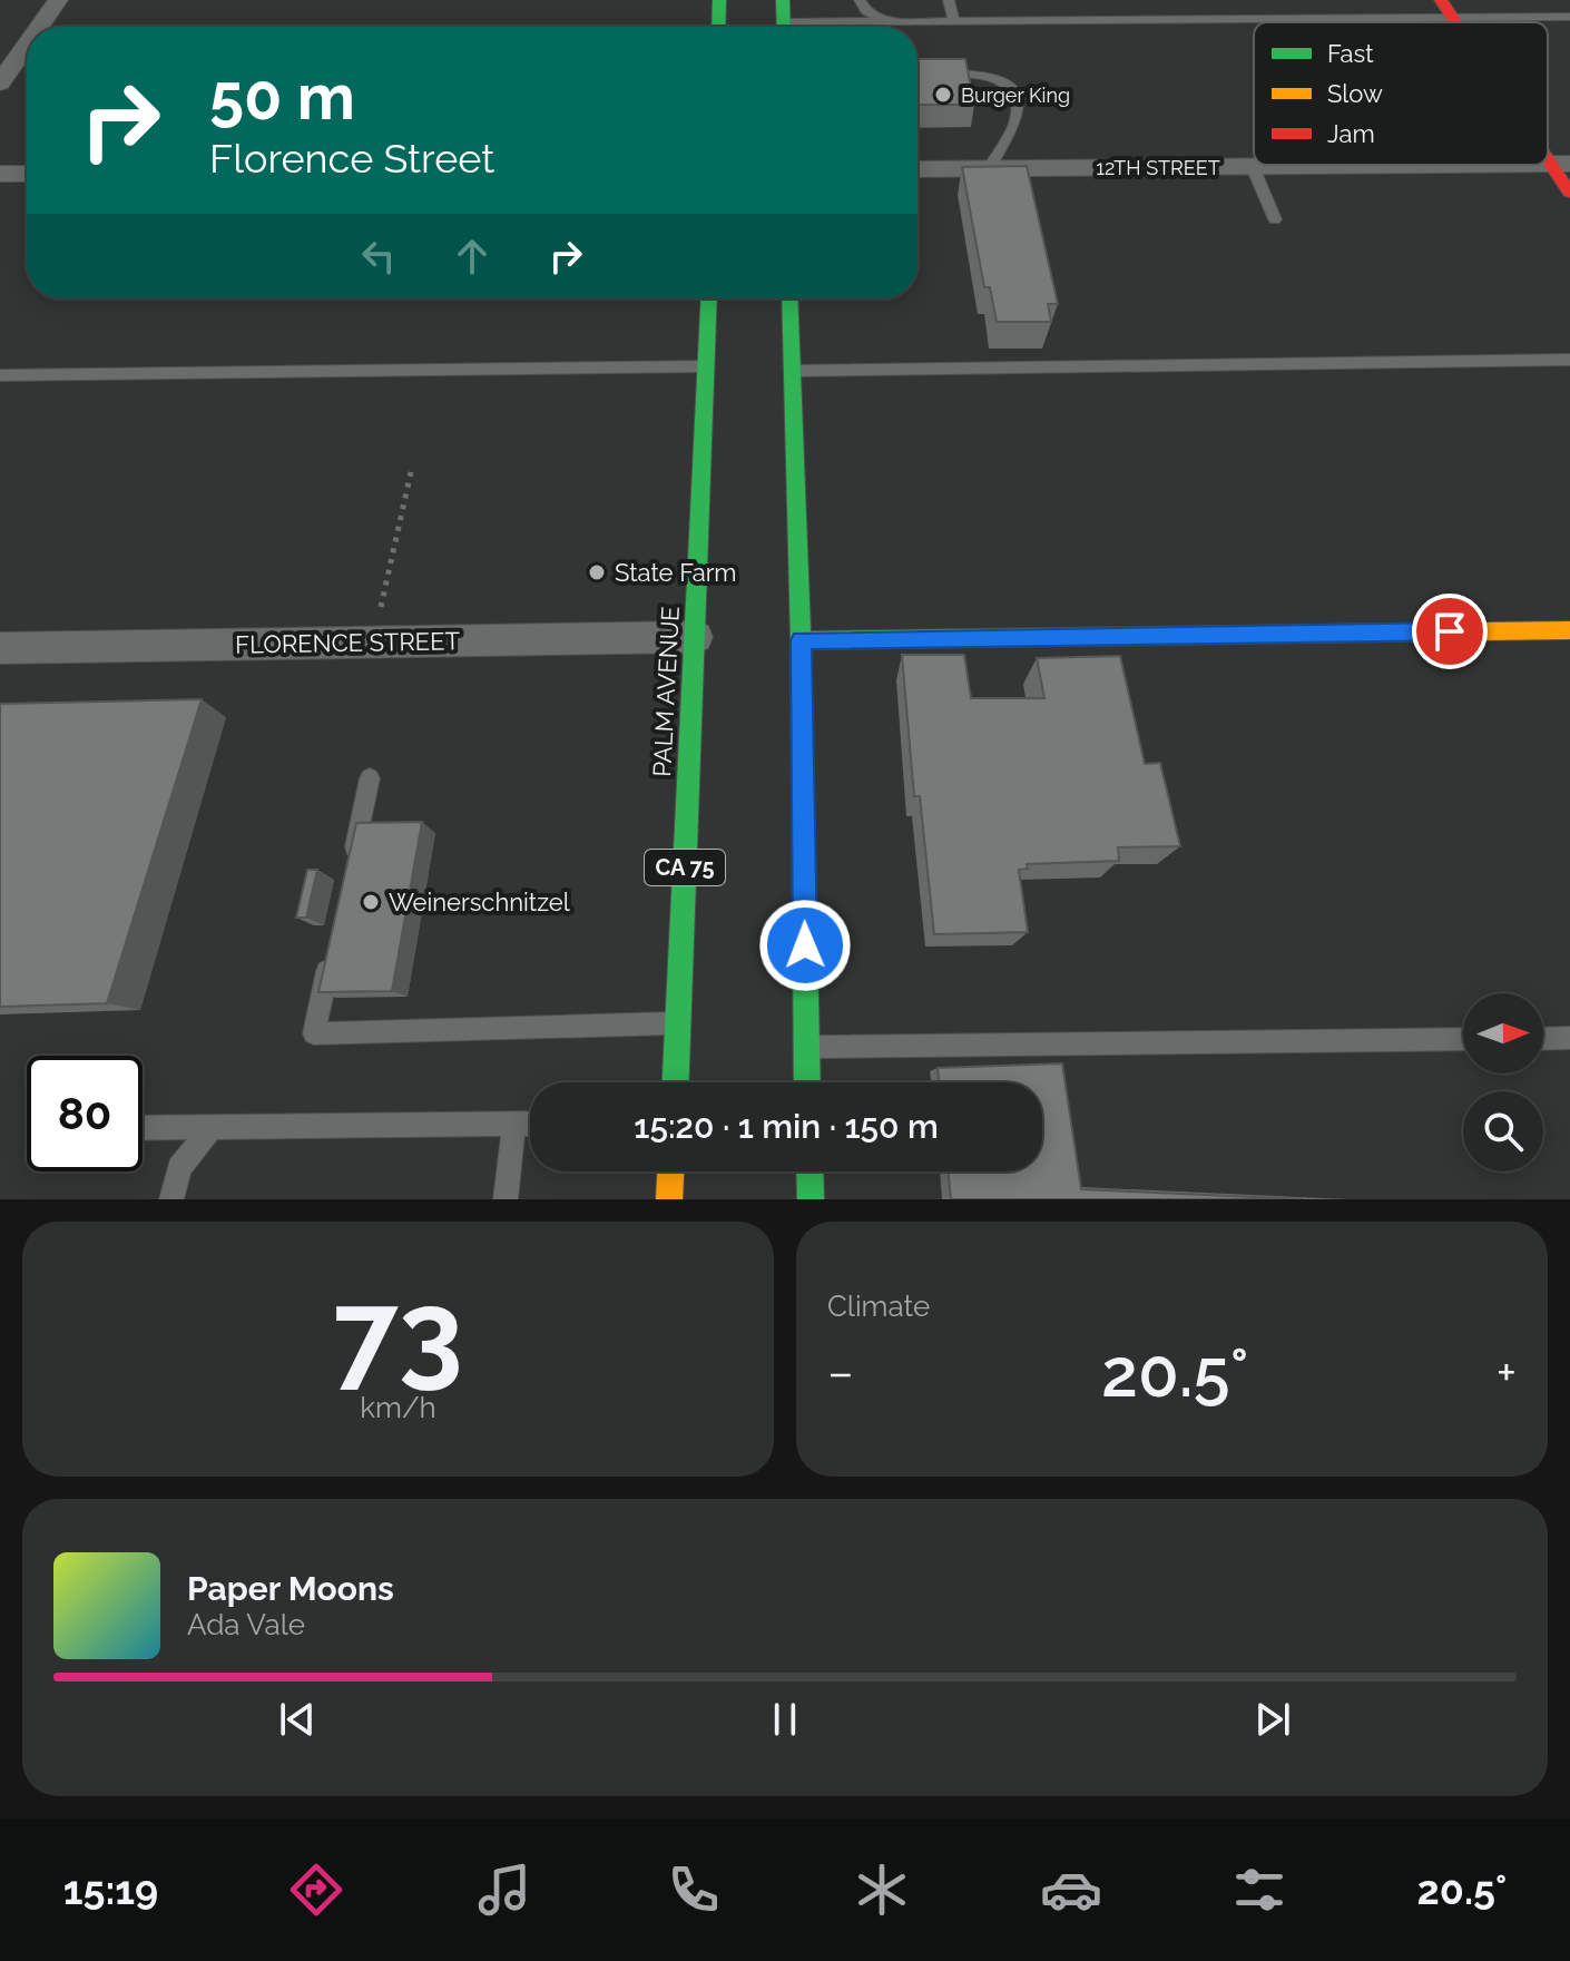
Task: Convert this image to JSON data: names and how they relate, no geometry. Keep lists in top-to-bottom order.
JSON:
{
  "streets": {
    "main road": ["PALM AVENUE", "CA 75"],
    "street": ["12TH STREET", "FLORENCE STREET"]
  },
  "crossings": [
    ["FLORENCE STREET", "PALM AVENUE"]
  ],
  "places": ["Burger King", "State Farm", "Weinerschnitzel"],
  "legend": ["Fast", "Slow", "Jam"],
  "north": "right",
  "page": {
    "turn": ["50 m", "Florence Street"],
    "limit": "80",
    "trip": "15:20 · 1 min · 150 m",
    "tile": [
      ["73", "km/h"],
      "Climate"
    ],
    "heat": ["−", "20.5°", "+"],
    "song": ["Paper Moons", "Ada Vale"],
    "tabs": ["15:19", "20.5°"]
  }
}
